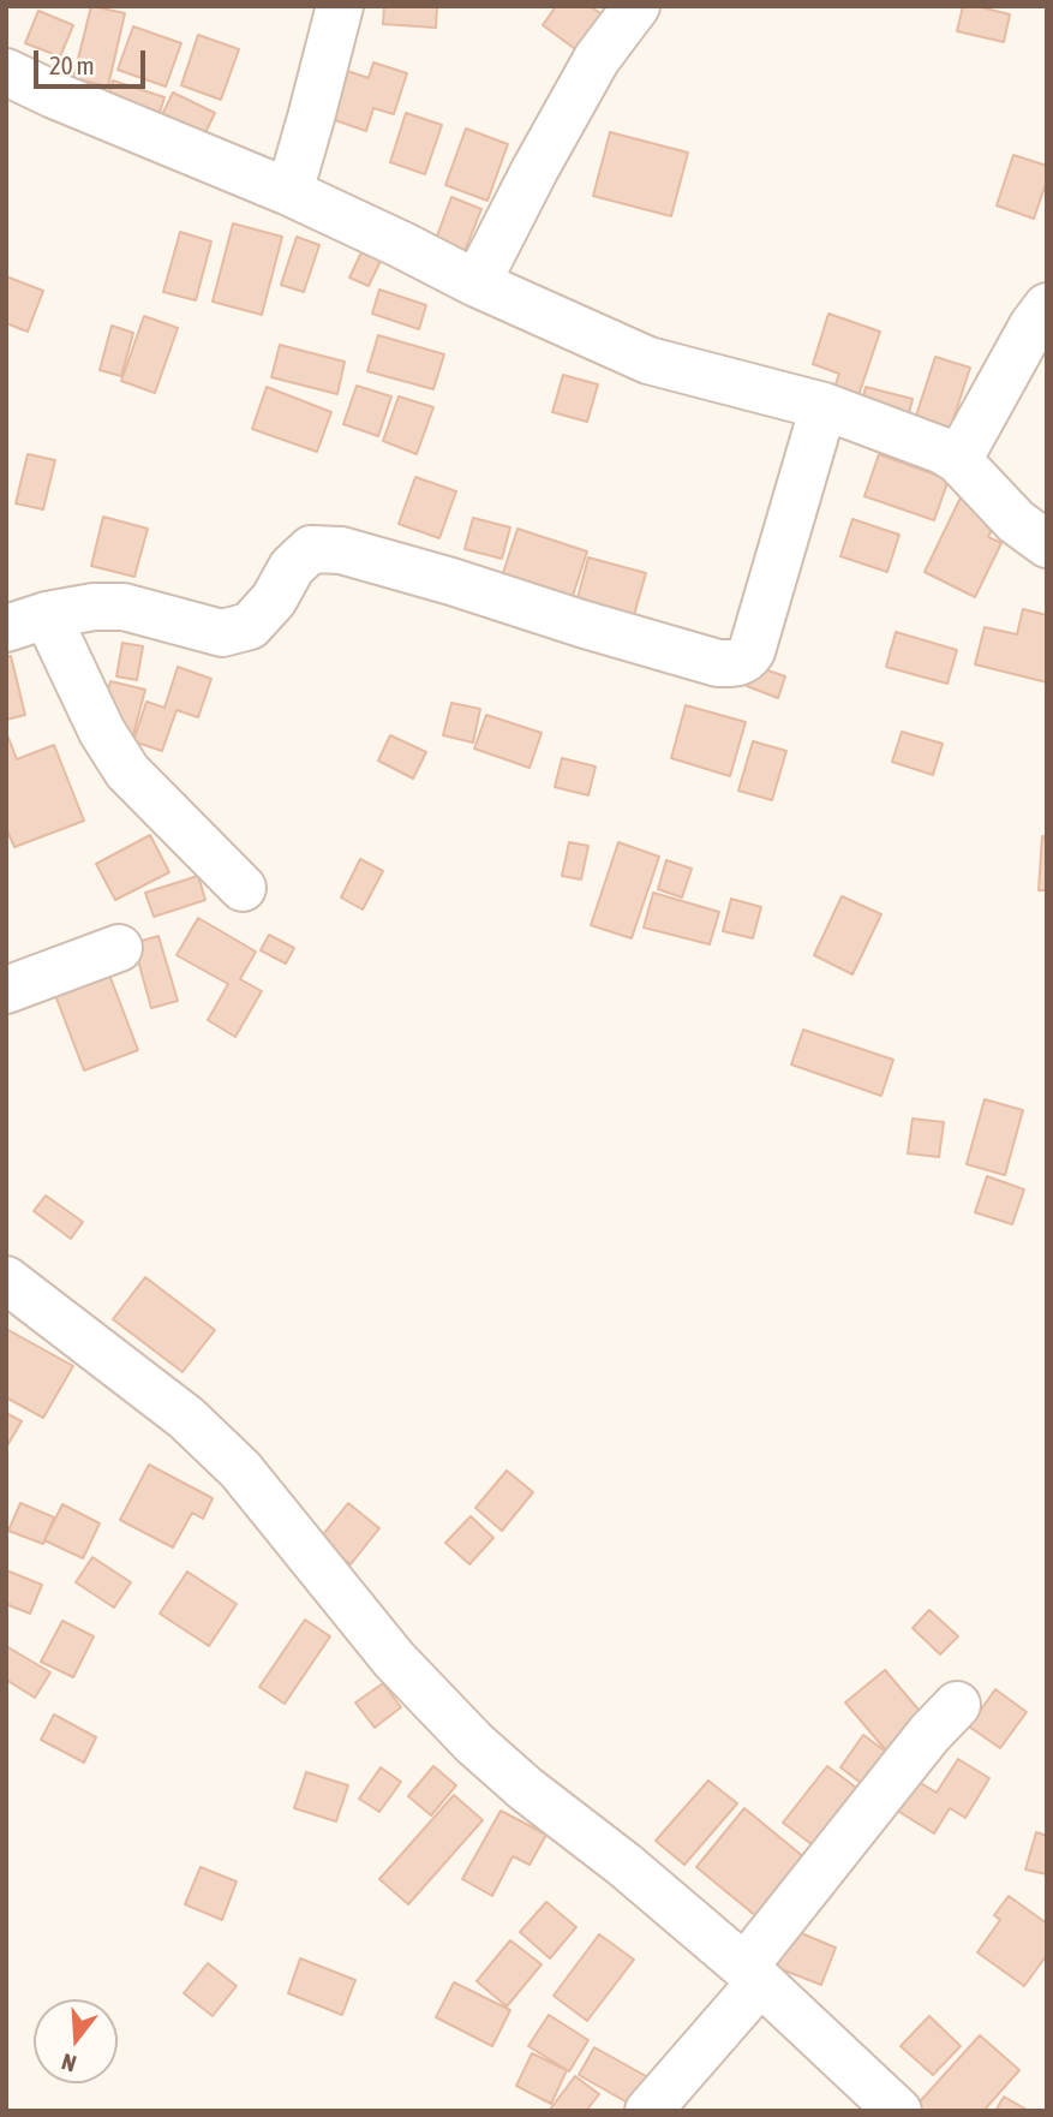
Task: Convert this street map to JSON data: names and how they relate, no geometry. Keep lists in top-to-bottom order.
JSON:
{
  "scale_bar": "20 m",
  "north": "bottom"
}
